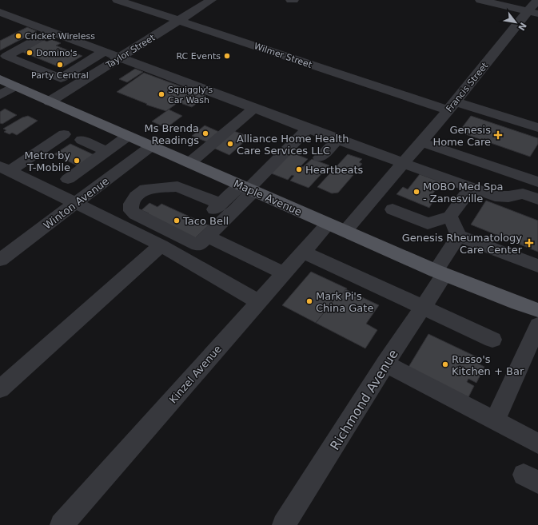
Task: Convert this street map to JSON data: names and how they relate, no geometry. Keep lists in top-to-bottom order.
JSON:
{
  "streets": {
    "main road": ["Maple Avenue"],
    "street": [
      "Taylor Street",
      "Wilmer Street",
      "Francis Street",
      "Winton Avenue",
      "Kinzel Avenue",
      "Richmond Avenue"
    ]
  },
  "crossings": [
    ["Taylor Street", "Wilmer Street"],
    ["Taylor Street", "Maple Avenue"],
    ["Wilmer Street", "Francis Street"],
    ["Francis Street", "Maple Avenue"],
    ["Francis Street", "Kinzel Avenue"],
    ["Maple Avenue", "Winton Avenue"],
    ["Maple Avenue", "Kinzel Avenue"],
    ["Maple Avenue", "Richmond Avenue"]
  ],
  "places": {
    "other": [
      "Cricket Wireless",
      "Domino's",
      "RC Events",
      "Party Central",
      "Squiggly's Car Wash",
      "Ms Brenda Readings",
      "Alliance Home Health Care Services LLC",
      "Metro by T-Mobile",
      "Heartbeats",
      "MOBO Med Spa - Zanesville",
      "Taco Bell",
      "Mark Pi's China Gate",
      "Russo's Kitchen + Bar"
    ],
    "health": ["Genesis Home Care", "Genesis Rheumatology Care Center"]
  },
  "north": "bottom right"
}
